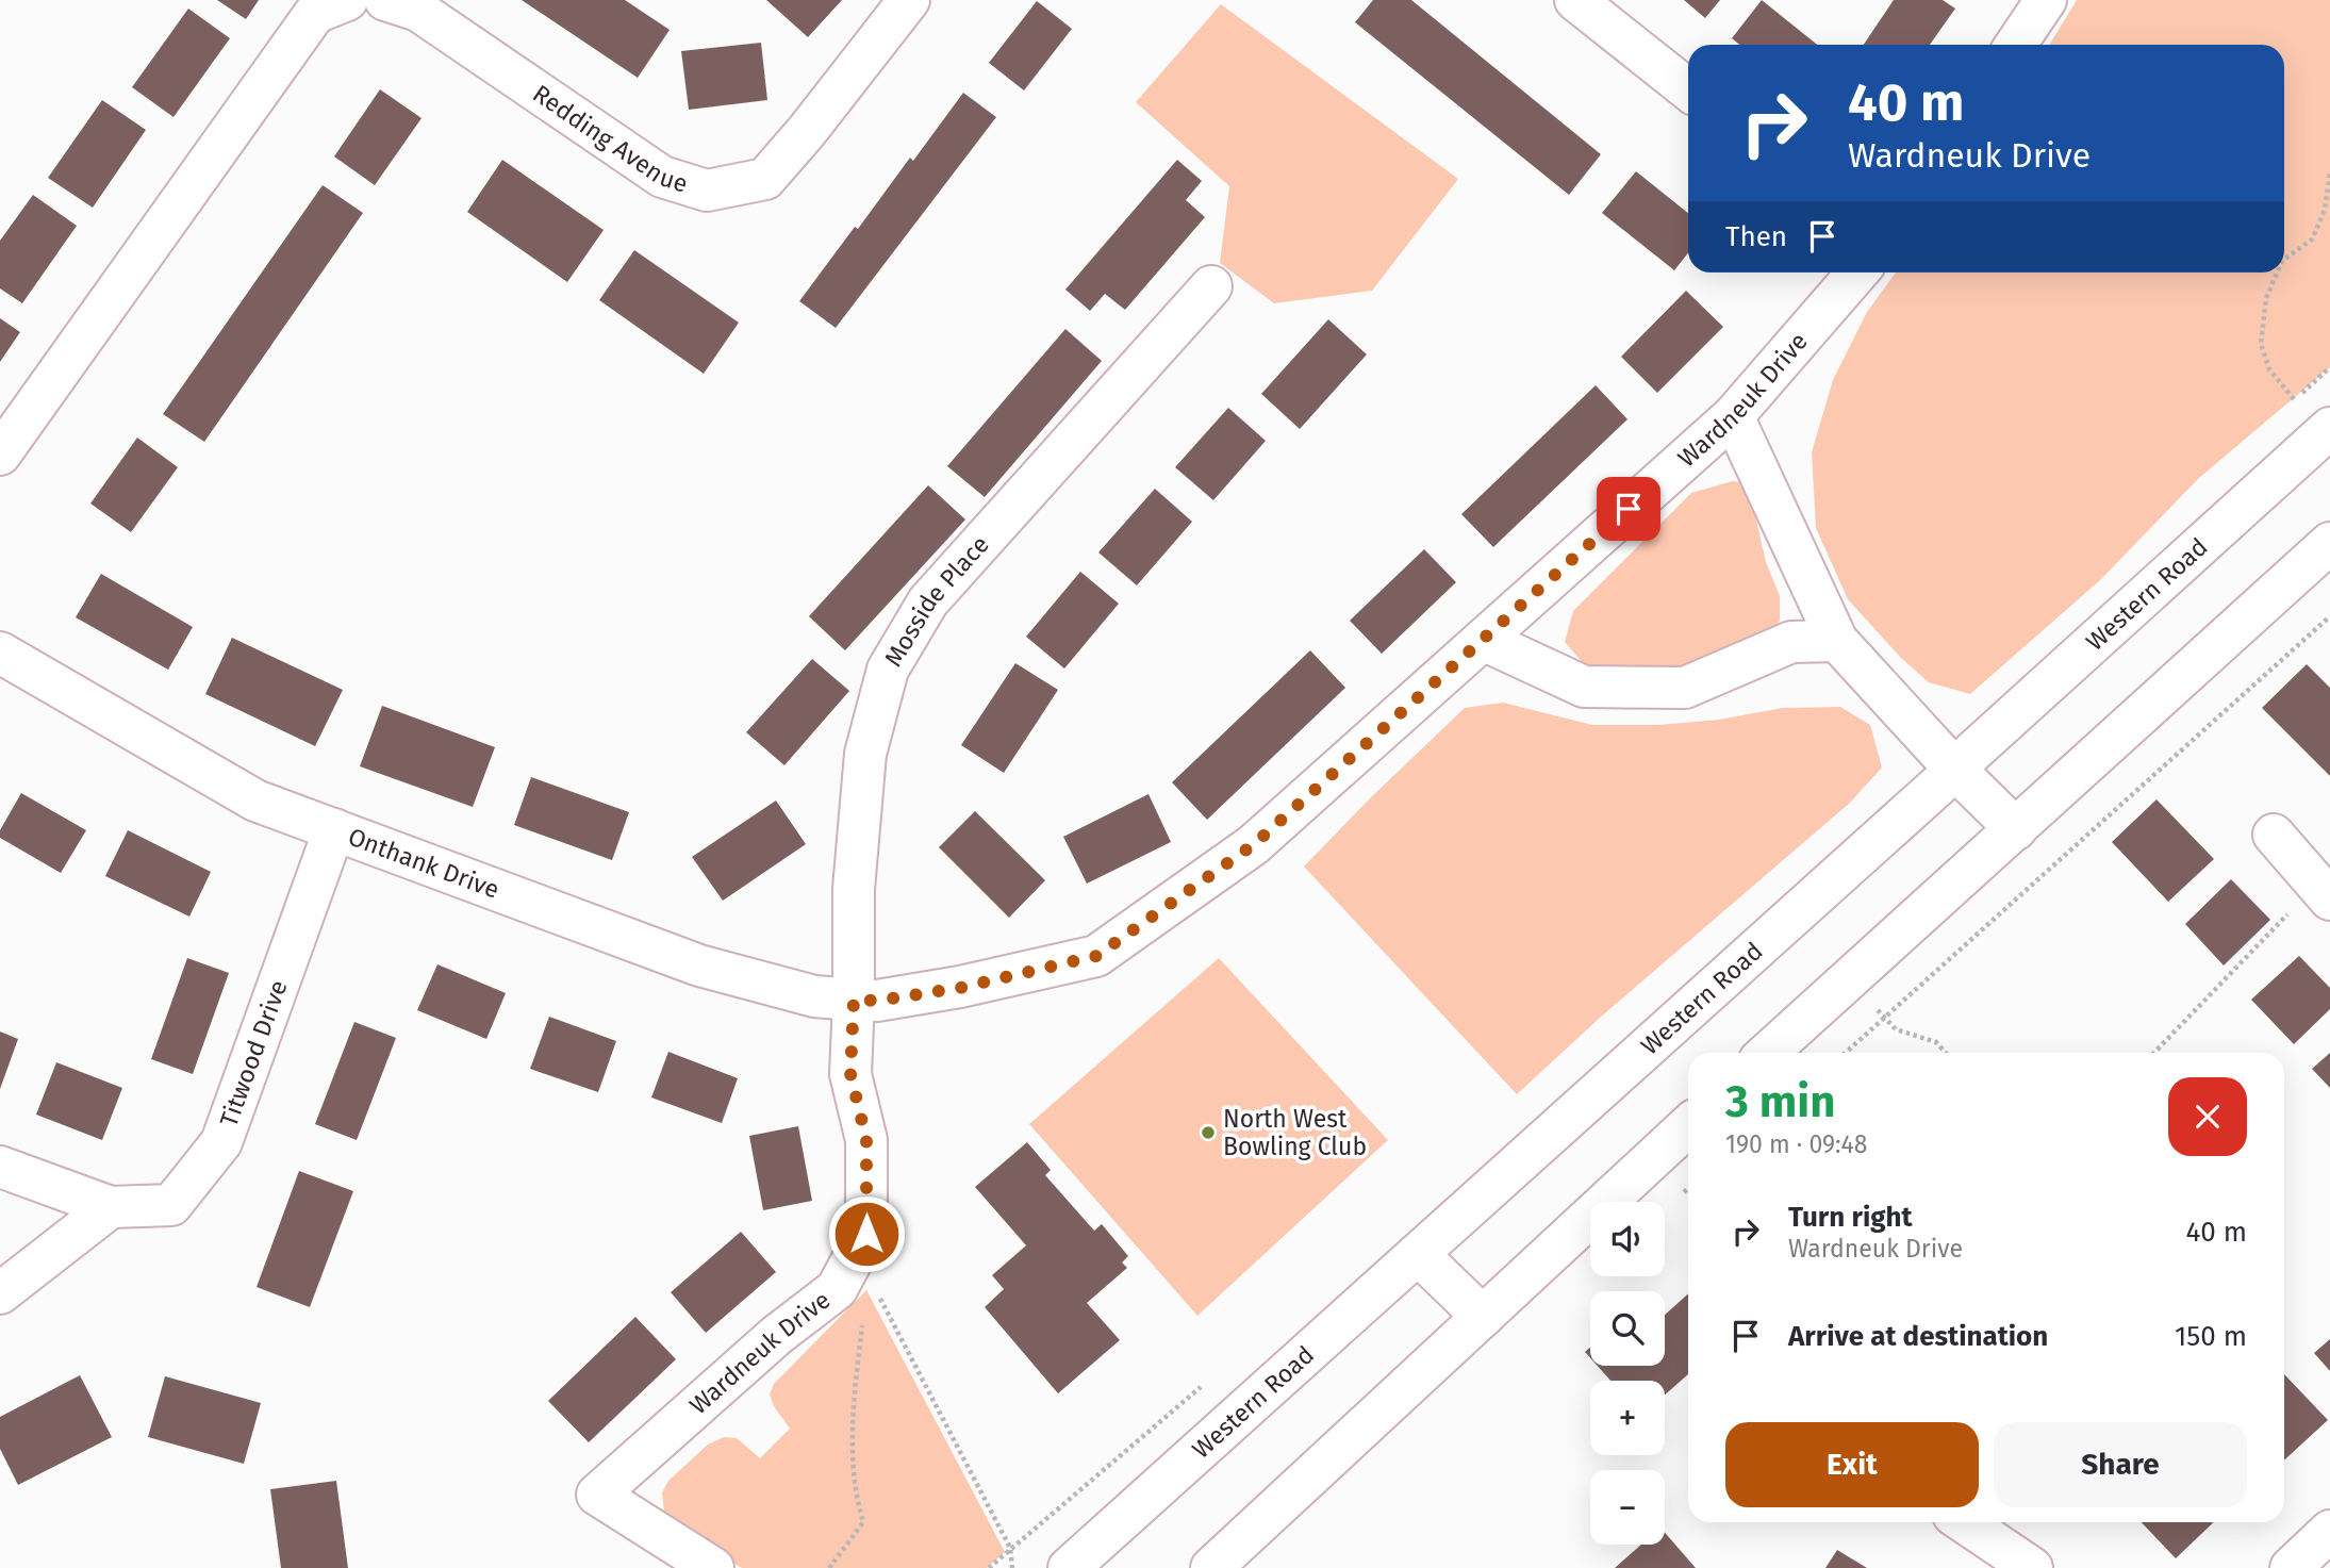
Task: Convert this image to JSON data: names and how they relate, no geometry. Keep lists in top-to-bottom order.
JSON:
{
  "streets": {
    "street": [
      "Redding Avenue",
      "Wardneuk Drive",
      "Western Road",
      "Mosside Place",
      "Onthank Drive",
      "Titwood Drive"
    ]
  },
  "crossings": [
    ["Wardneuk Drive", "Mosside Place"],
    ["Wardneuk Drive", "Onthank Drive"],
    ["Mosside Place", "Onthank Drive"],
    ["Onthank Drive", "Titwood Drive"]
  ],
  "places": ["North West Bowling Club"],
  "page": {
    "turn": ["40 m", "Wardneuk Drive"],
    "then": "Then",
    "heading": ["3 min", "190 m · 09:48"],
    "list": [
      {
        "name": "Turn right",
        "note": "Wardneuk Drive",
        "value": "40 m"
      },
      {
        "name": "Arrive at destination",
        "value": "150 m"
      }
    ],
    "map_buttons": ["+", "−"],
    "buttons": ["Exit", "Share"]
  }
}
